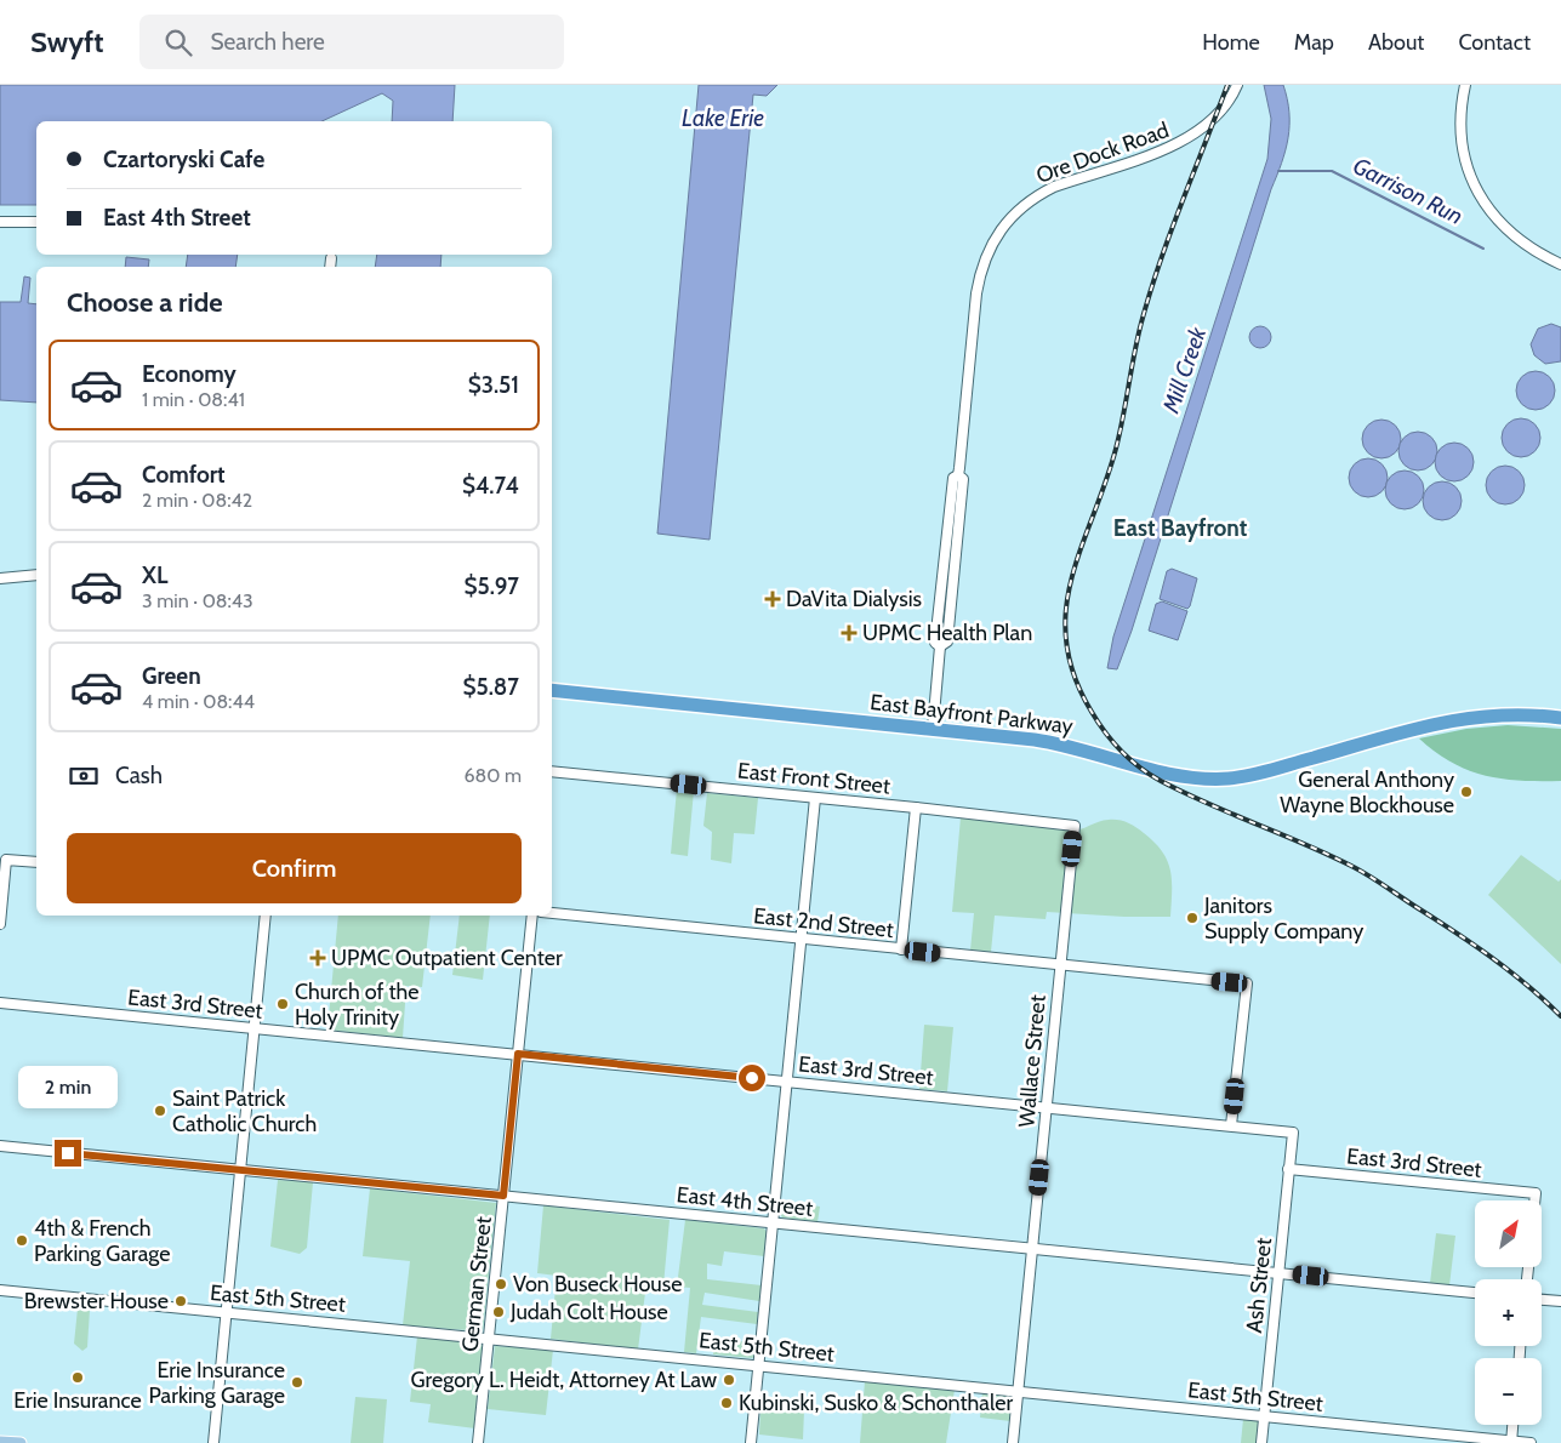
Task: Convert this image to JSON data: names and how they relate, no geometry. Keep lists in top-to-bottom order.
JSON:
{
  "streets": {
    "highway": ["East Bayfront Parkway"],
    "street": [
      "Ore Dock Road",
      "East Front Street",
      "East 2nd Street",
      "East 3rd Street",
      "Wallace Street",
      "East 4th Street",
      "German Street",
      "Ash Street",
      "East 5th Street"
    ]
  },
  "crossings": [
    ["Ore Dock Road", "East Bayfront Parkway"],
    ["East Front Street", "Wallace Street"],
    ["East 2nd Street", "East 3rd Street"],
    ["East 2nd Street", "Wallace Street"],
    ["East 3rd Street", "Wallace Street"],
    ["East 3rd Street", "German Street"],
    ["East 3rd Street", "Ash Street"],
    ["Wallace Street", "East 4th Street"],
    ["Wallace Street", "East 5th Street"],
    ["East 4th Street", "German Street"],
    ["East 4th Street", "Ash Street"],
    ["German Street", "East 5th Street"],
    ["Ash Street", "East 5th Street"]
  ],
  "districts": ["East Bayfront"],
  "water": ["Lake Erie", "Garrison Run", "Mill Creek"],
  "places": {
    "health": ["DaVita Dialysis", "UPMC Health Plan", "UPMC Outpatient Center"],
    "other": [
      "General Anthony Wayne Blockhouse",
      "Janitors Supply Company",
      "Church of the Holy Trinity",
      "Saint Patrick Catholic Church",
      "4th & French Parking Garage",
      "Von Buseck House",
      "Brewster House",
      "Judah Colt House",
      "Erie Insurance",
      "Gregory L. Heidt, Attorney At Law",
      "Erie Insurance Parking Garage",
      "Kubinski, Susko & Schonthaler"
    ]
  },
  "north": "top right",
  "page": {
    "header": "Swyft",
    "search": "Search here",
    "nav": [
      "Home",
      "Map",
      "About",
      "Contact"
    ],
    "banner": ["Czartoryski Cafe", "East 4th Street"],
    "heading": "Choose a ride",
    "list": [
      {
        "name": "Economy",
        "note": "1 min · 08:41",
        "value": "$3.51"
      },
      {
        "name": "Comfort",
        "note": "2 min · 08:42",
        "value": "$4.74"
      },
      {
        "name": "XL",
        "note": "3 min · 08:43",
        "value": "$5.97"
      },
      {
        "name": "Green",
        "note": "4 min · 08:44",
        "value": "$5.87"
      }
    ],
    "pay": ["Cash", "680 m"],
    "buttons": "Confirm",
    "bubble": "2 min",
    "map_buttons": ["+", "−"]
  }
}
